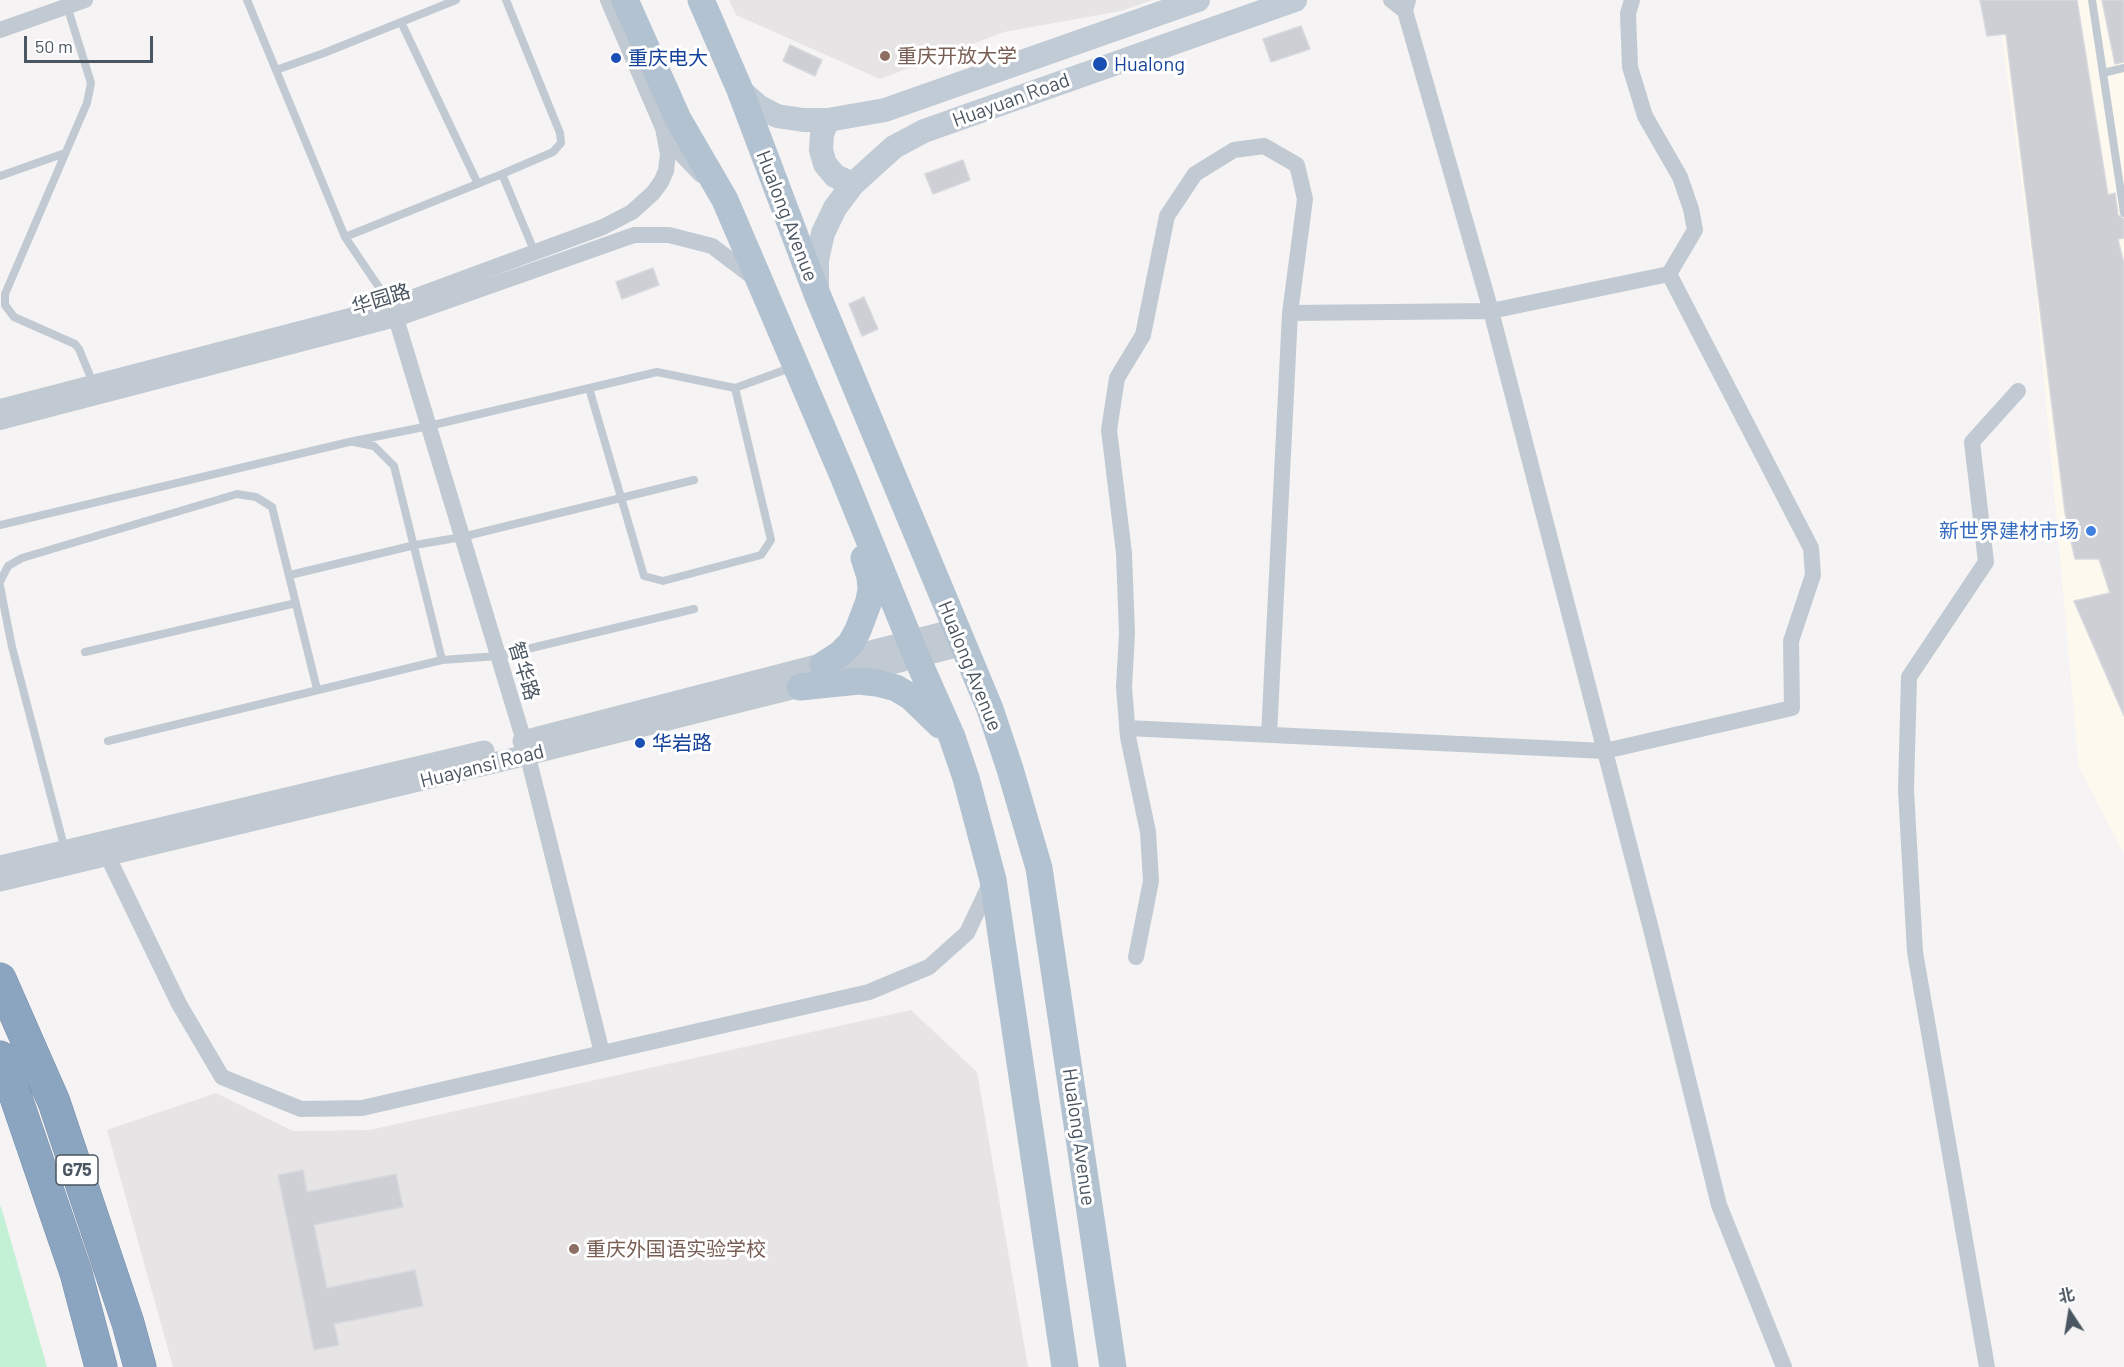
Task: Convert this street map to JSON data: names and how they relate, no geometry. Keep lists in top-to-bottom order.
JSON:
{
  "streets": {
    "highway": ["G75"],
    "main road": ["Huayuan Road", "Hualong Avenue"],
    "street": ["华园路", "智华路", "Huayansi Road"]
  },
  "crossings": [
    ["Huayuan Road", "Hualong Avenue"],
    ["Hualong Avenue", "Huayansi Road"],
    ["华园路", "智华路"],
    ["智华路", "Huayansi Road"]
  ],
  "places": [
    "重庆开放大学",
    "重庆电大",
    "Hualong",
    "新世界建材市场",
    "华岩路",
    "重庆外国语实验学校"
  ],
  "scale_bar": "50 m",
  "north": "top"
}
